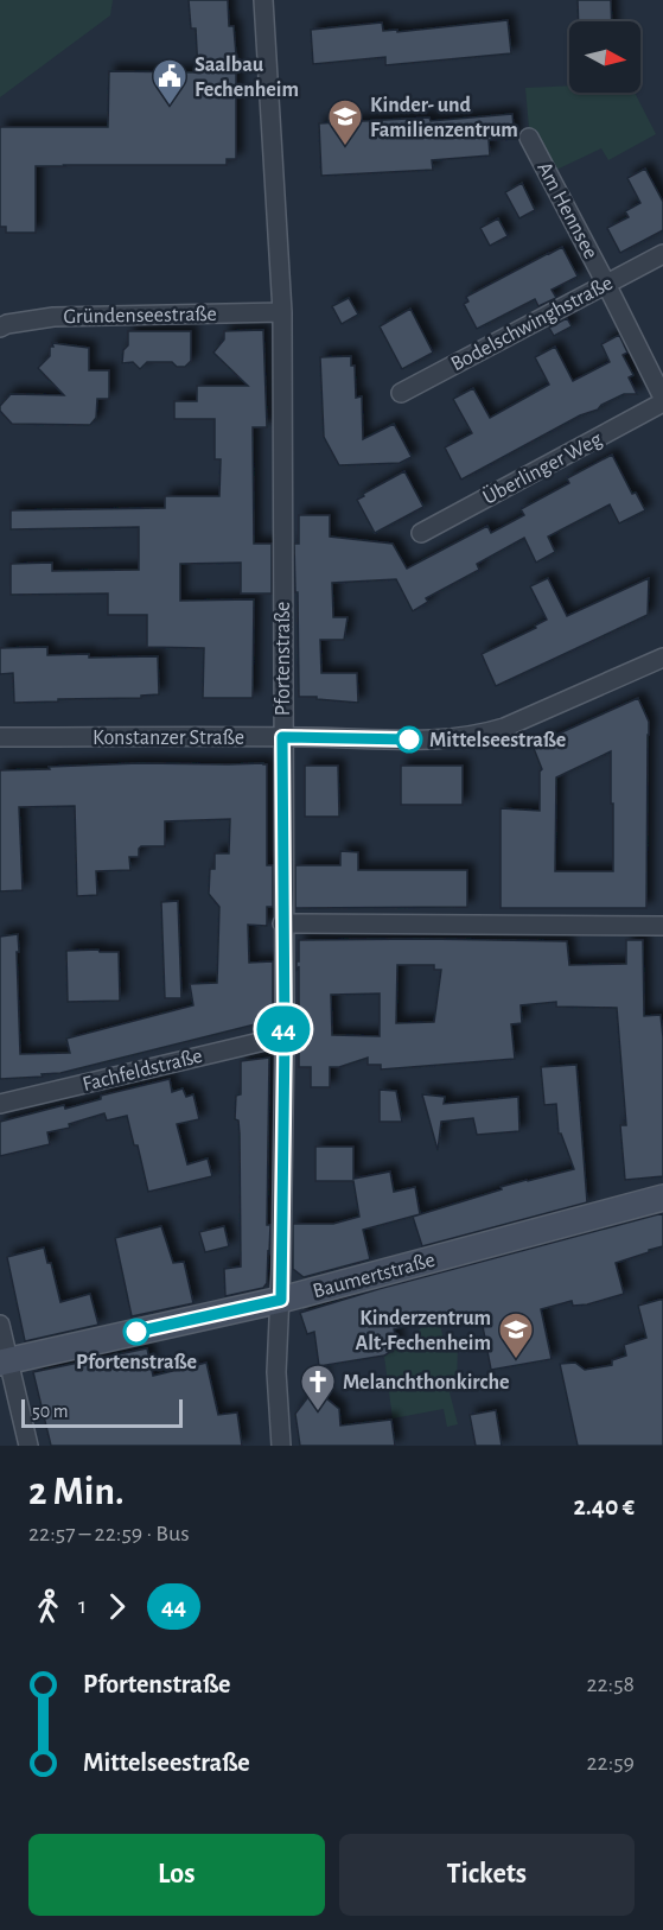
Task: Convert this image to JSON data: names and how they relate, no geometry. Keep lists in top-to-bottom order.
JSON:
{
  "streets": {
    "street": [
      "Am Hennsee",
      "Gründenseestraße",
      "Bodelschwinghstraße",
      "Überlinger Weg",
      "Pfortenstraße",
      "Konstanzer Straße",
      "Fachfeldstraße",
      "Baumertstraße"
    ]
  },
  "crossings": [
    ["Am Hennsee", "Bodelschwinghstraße"],
    ["Am Hennsee", "Überlinger Weg"],
    ["Gründenseestraße", "Pfortenstraße"],
    ["Pfortenstraße", "Konstanzer Straße"],
    ["Pfortenstraße", "Fachfeldstraße"],
    ["Pfortenstraße", "Baumertstraße"]
  ],
  "places": {
    "public building": ["Saalbau Fechenheim"],
    "school or university": ["Kinder- und Familienzentrum", "Kinderzentrum Alt-Fechenheim"],
    "other": ["Mittelseestraße", "Pfortenstraße"],
    "church": ["Melanchthonkirche"]
  },
  "lines": ["bus line 44"],
  "scale_bar": "50 m",
  "north": "right",
  "page": {
    "on_map": "44",
    "scale": "50 m",
    "heading": ["2 Min.", "22:57 – 22:59 · Bus", "2.40 €"],
    "legs": ["1", "44"],
    "list": [
      {
        "name": "Pfortenstraße",
        "value": "22:58"
      },
      {
        "name": "Mittelseestraße",
        "value": "22:59"
      }
    ],
    "buttons": ["Los", "Tickets"]
  }
}
